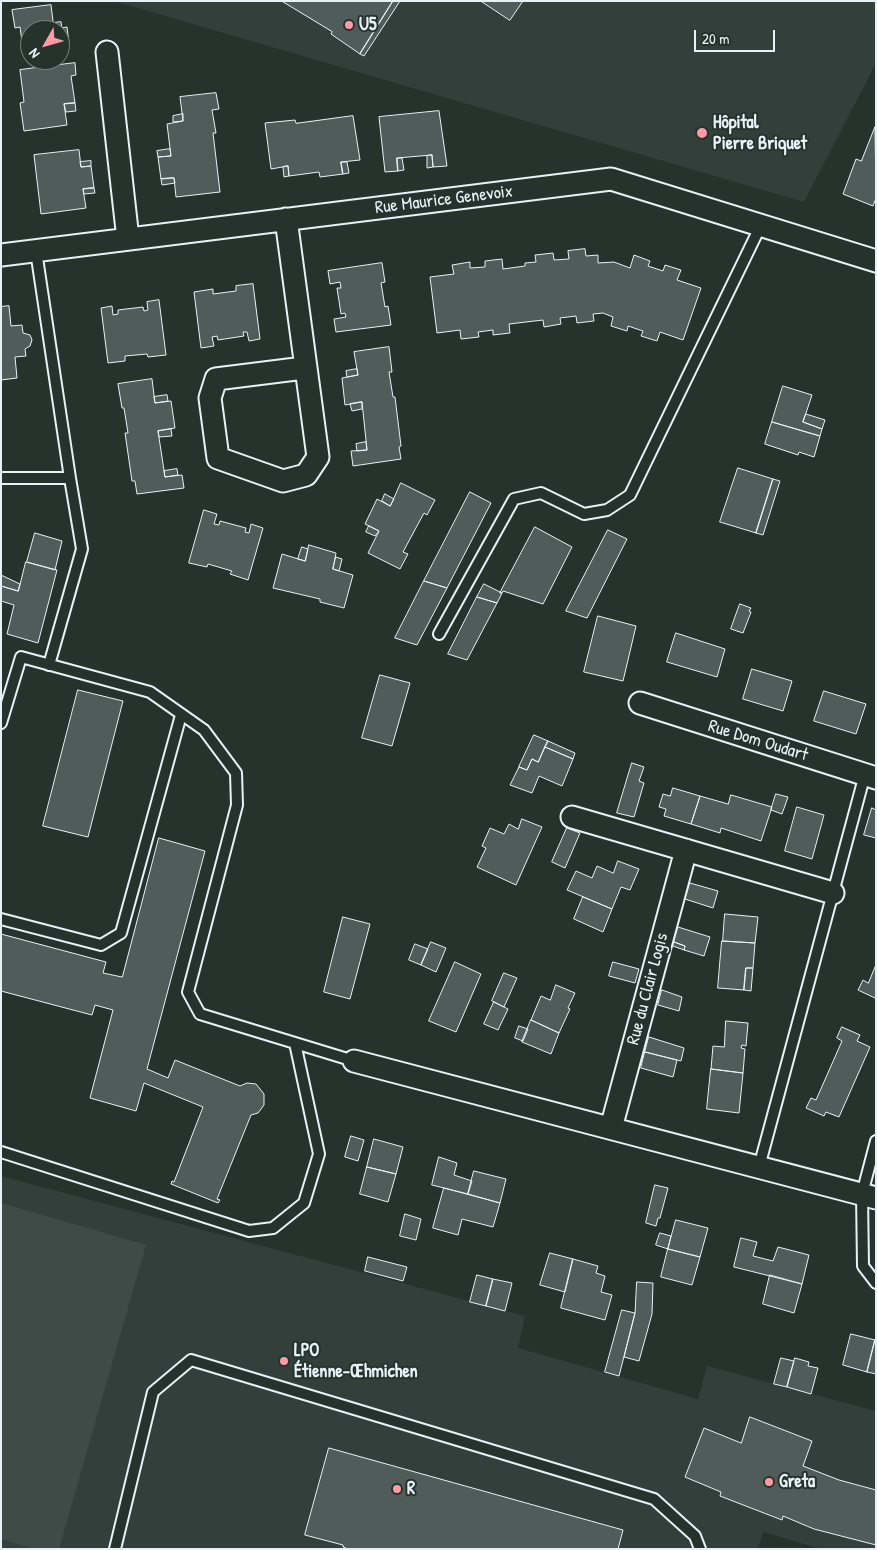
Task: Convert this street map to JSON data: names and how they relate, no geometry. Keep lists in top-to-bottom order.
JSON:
{
  "streets": {
    "street": ["Rue Maurice Genevoix", "Rue Dom Oudart", "Rue du Clair Logis"]
  },
  "places": [
    "U5",
    "Hôpital Pierre Briquet",
    "LPO Étienne-Œhmichen",
    "Greta",
    "R"
  ],
  "scale_bar": "20 m",
  "north": "bottom left"
}
